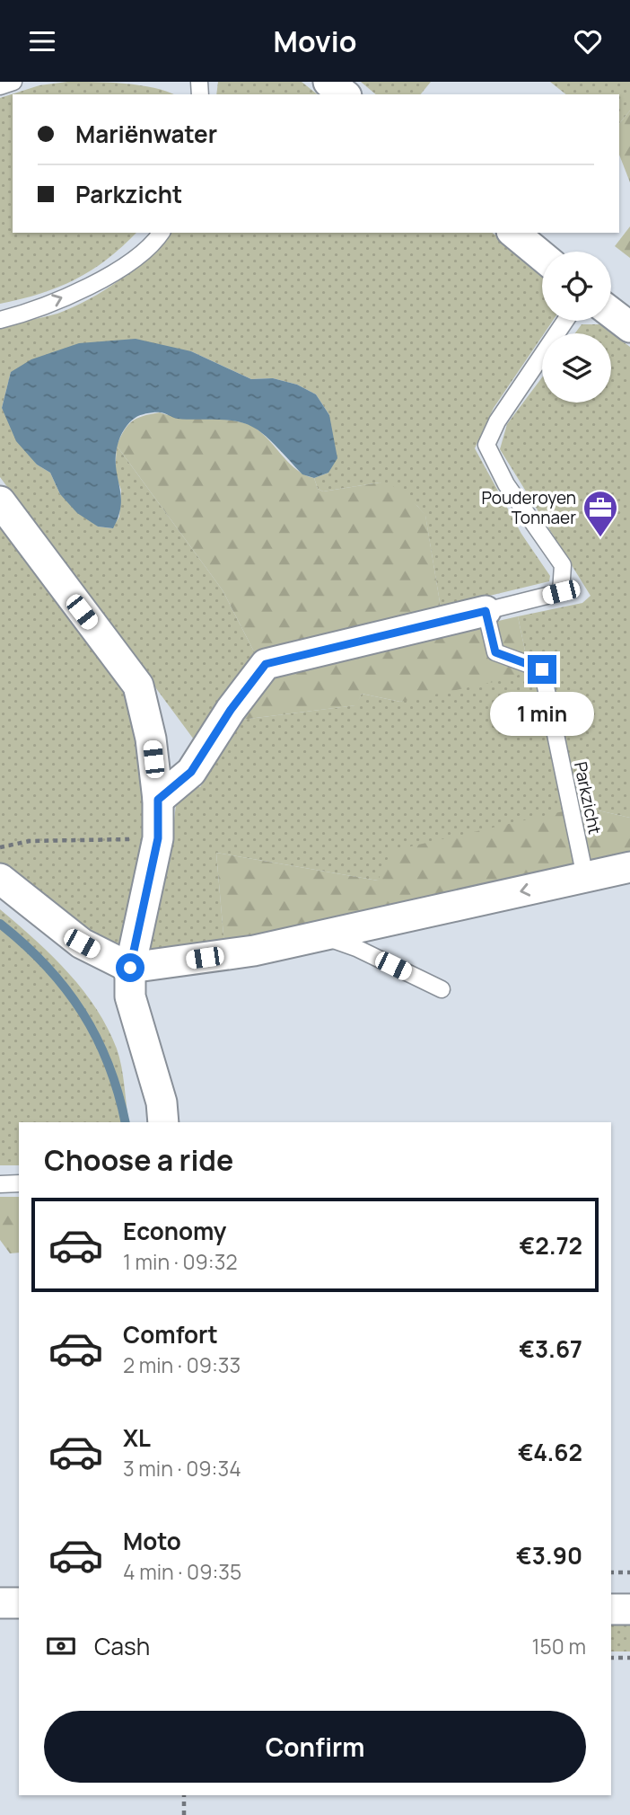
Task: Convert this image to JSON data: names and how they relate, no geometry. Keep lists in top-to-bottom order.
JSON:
{
  "streets": {
    "lane": ["Parkzicht"]
  },
  "places": {
    "office": ["Pouderoyen Tonnaer"]
  },
  "page": {
    "header": "Movio",
    "banner": ["Mariënwater", "Parkzicht"],
    "bubble": "1 min",
    "heading": "Choose a ride",
    "list": [
      {
        "name": "Economy",
        "note": "1 min · 09:32",
        "value": "€2.72"
      },
      {
        "name": "Comfort",
        "note": "2 min · 09:33",
        "value": "€3.67"
      },
      {
        "name": "XL",
        "note": "3 min · 09:34",
        "value": "€4.62"
      },
      {
        "name": "Moto",
        "note": "4 min · 09:35",
        "value": "€3.90"
      }
    ],
    "pay": ["Cash", "150 m"],
    "buttons": "Confirm"
  }
}
